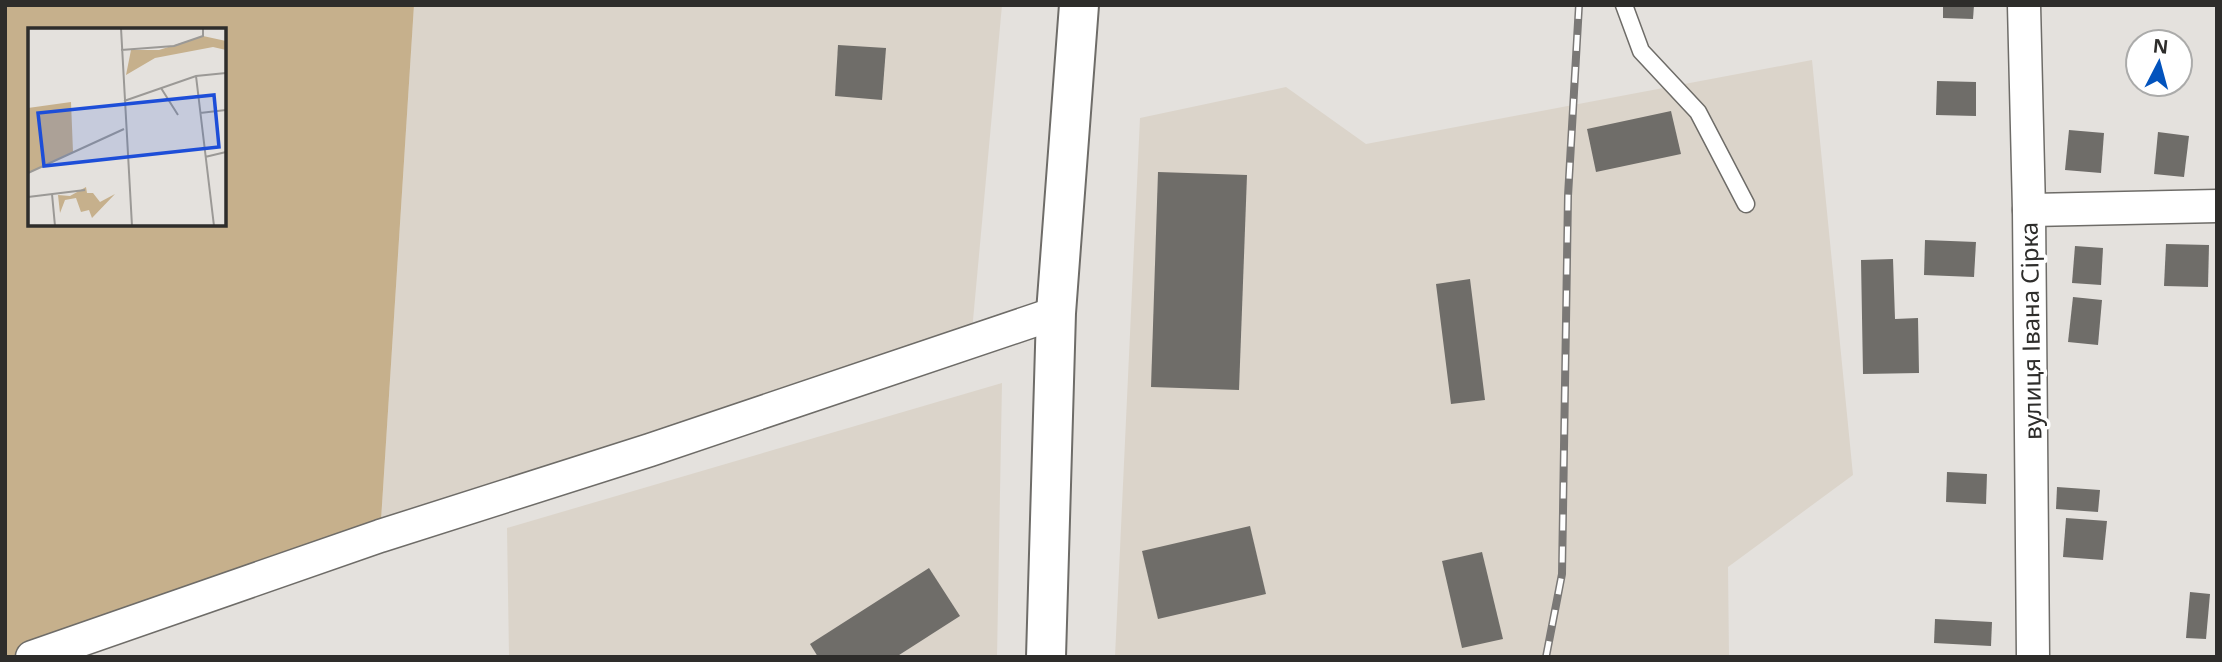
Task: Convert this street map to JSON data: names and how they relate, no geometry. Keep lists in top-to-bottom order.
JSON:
{
  "streets": {
    "street": ["вулиця Івана Сірка"]
  },
  "north": "top"
}
